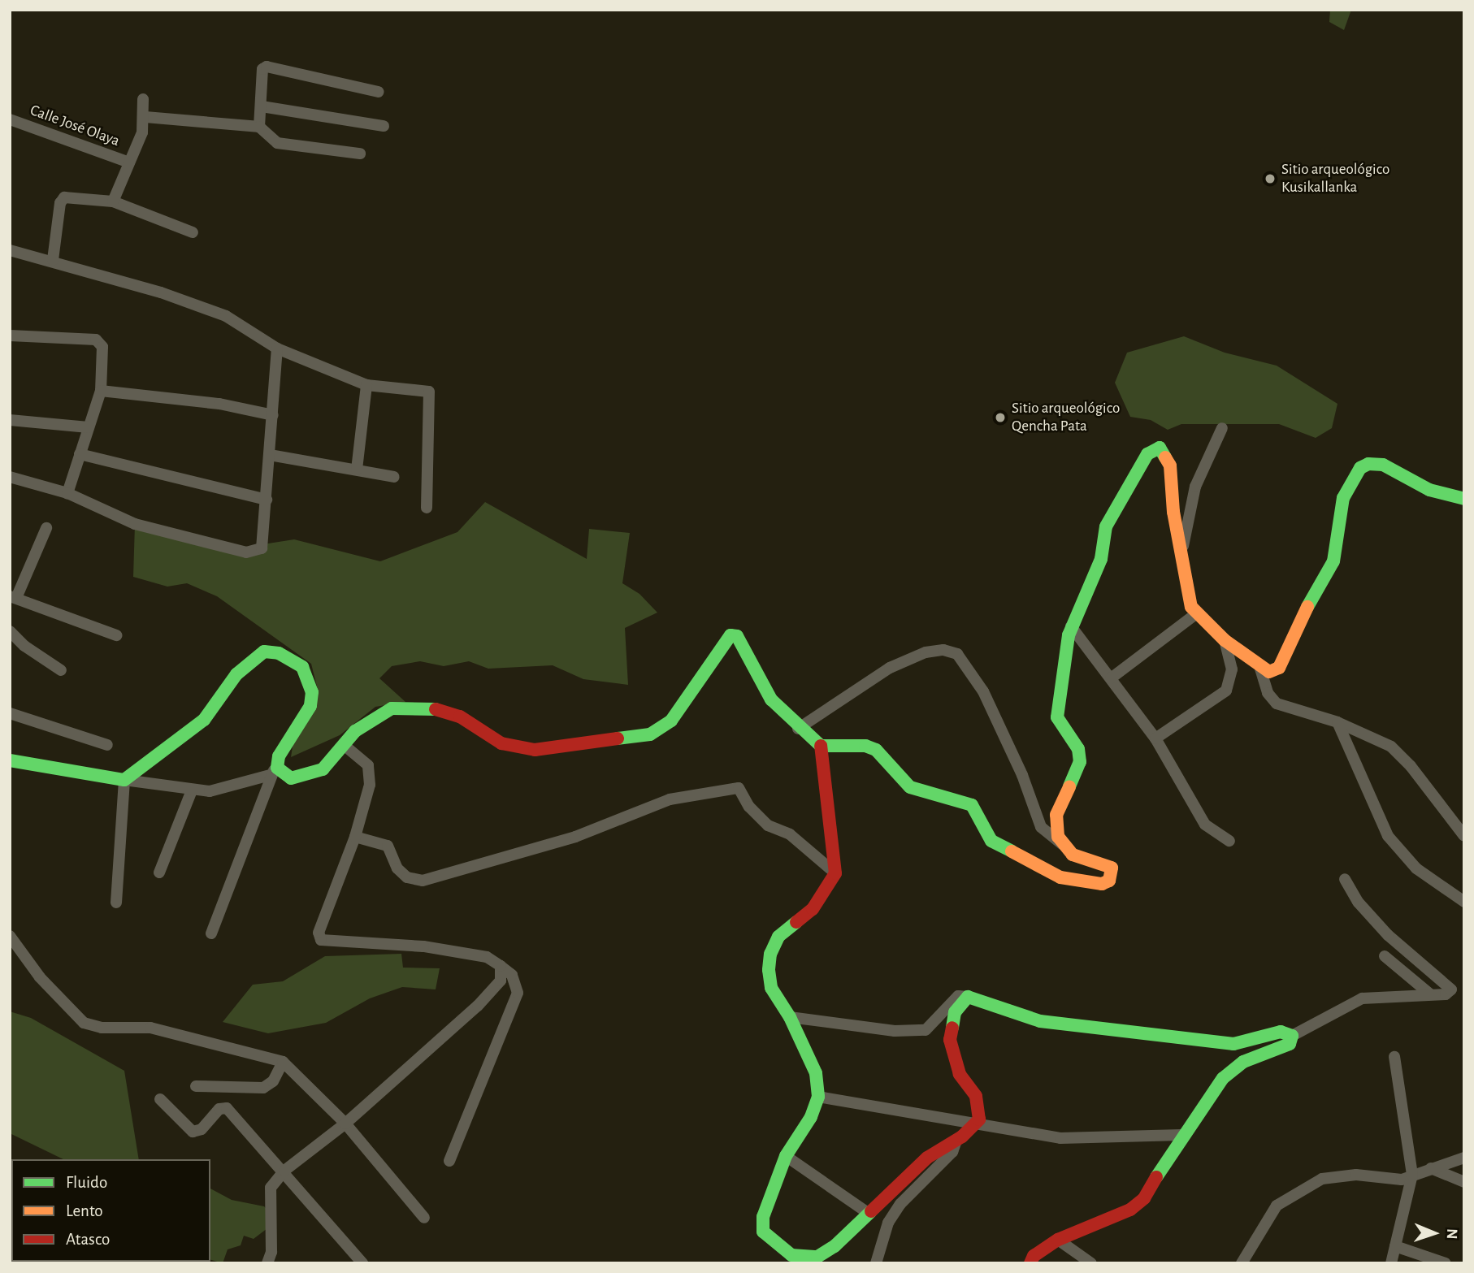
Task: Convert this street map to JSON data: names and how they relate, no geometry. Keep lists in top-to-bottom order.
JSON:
{
  "streets": {
    "street": ["Calle José Olaya"]
  },
  "places": ["Sitio arqueológico Kusikallanka", "Sitio arqueológico Qencha Pata"],
  "legend": ["Fluido", "Lento", "Atasco"],
  "north": "right"
}
